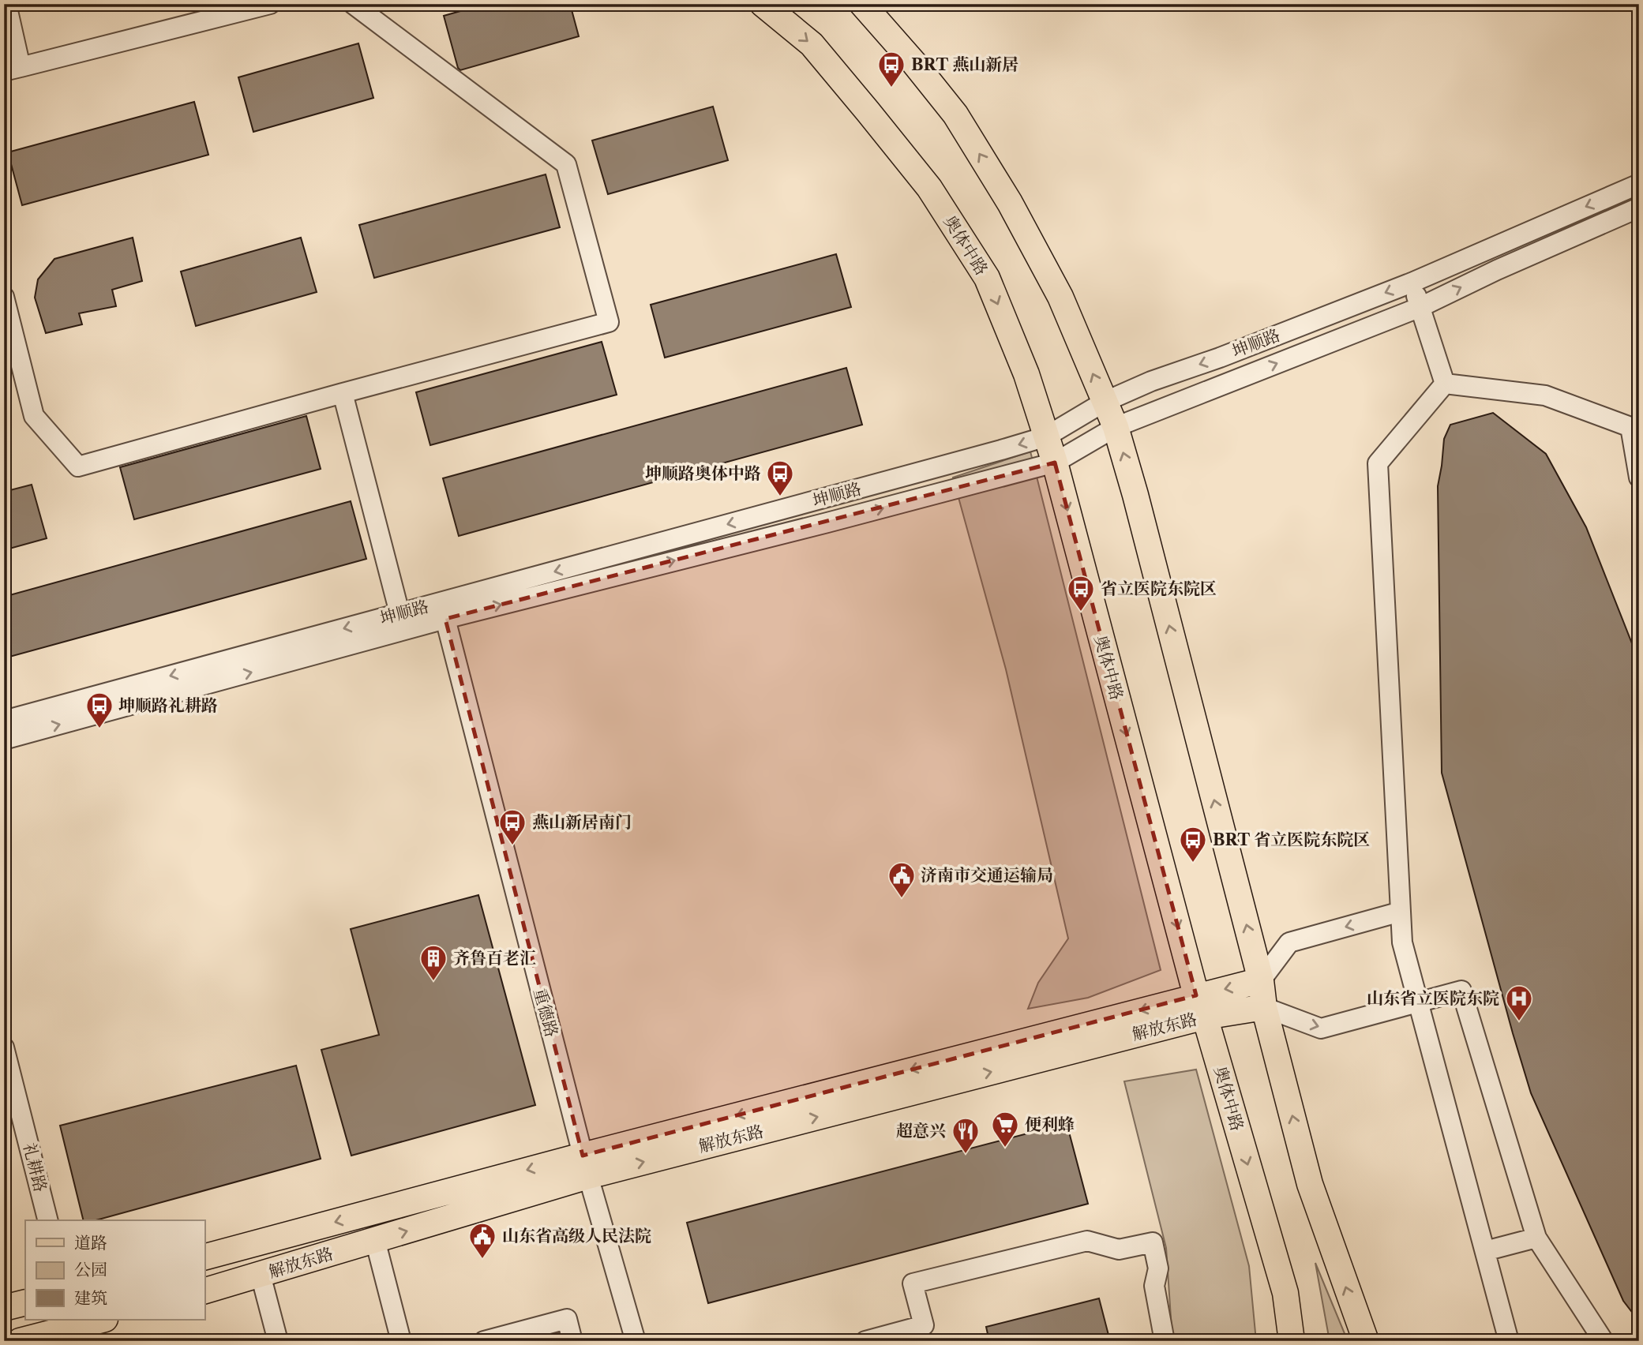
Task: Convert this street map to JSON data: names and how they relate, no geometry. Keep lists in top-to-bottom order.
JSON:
{
  "streets": {
    "main road": ["奥体中路", "解放东路"],
    "street": ["坤顺路", "重德路", "礼耕路"]
  },
  "crossings": [
    ["奥体中路", "坤顺路"],
    ["奥体中路", "解放东路"],
    ["坤顺路", "重德路"],
    ["重德路", "解放东路"]
  ],
  "places": {
    "bus stop": [
      "BRT 燕山新居",
      "坤顺路奥体中路",
      "省立医院东院区",
      "坤顺路礼耕路",
      "燕山新居南门",
      "BRT 省立医院东院区"
    ],
    "public building": ["济南市交通运输局", "山东省高级人民法院"],
    "building": ["齐鲁百老汇"],
    "hospital": ["山东省立医院东院"],
    "supermarket": ["便利蜂"],
    "restaurant": ["超意兴"]
  },
  "legend": ["道路", "公园", "建筑"]
}
